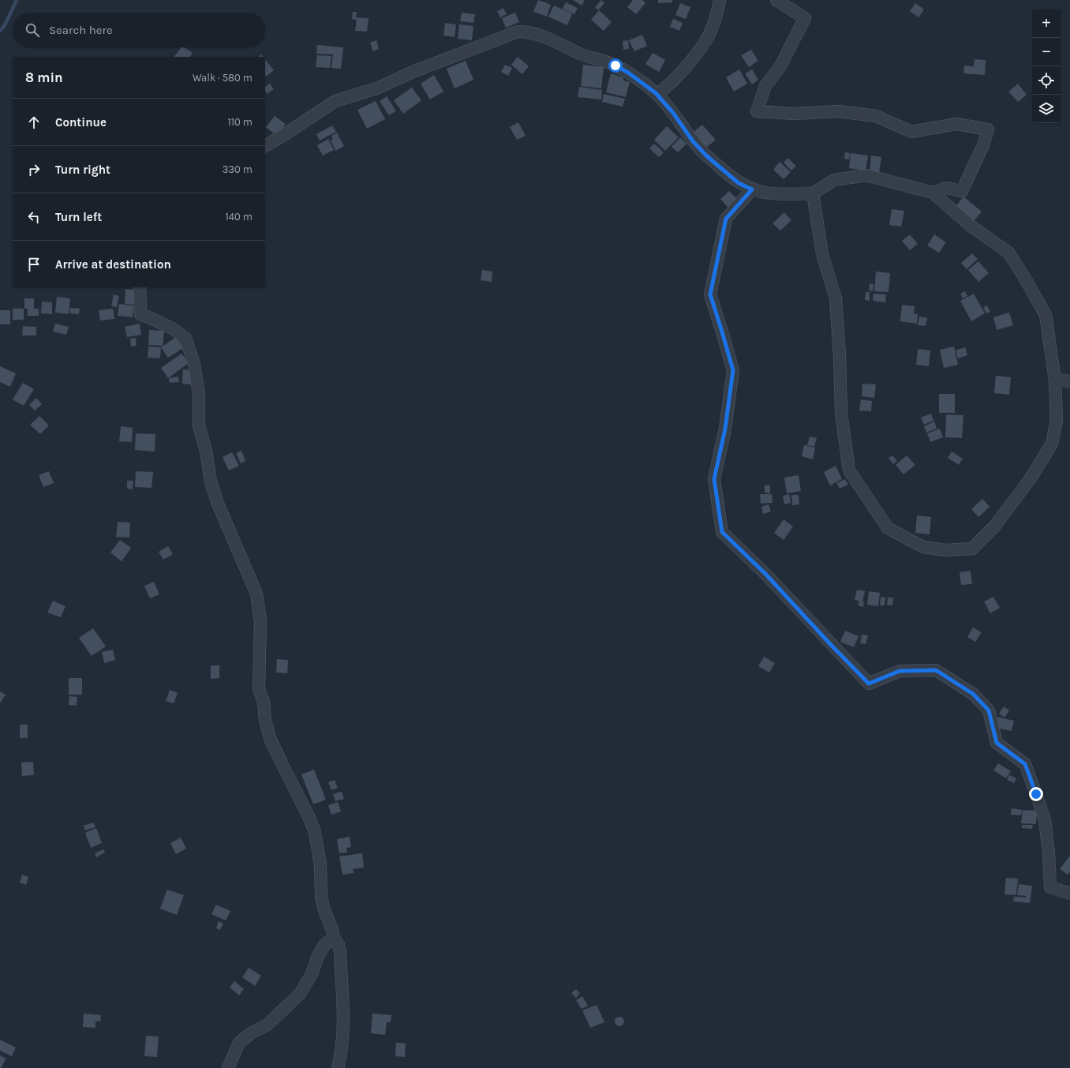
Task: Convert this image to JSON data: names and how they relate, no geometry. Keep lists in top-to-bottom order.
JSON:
{
  "page": {
    "map_buttons": ["+", "−"],
    "search": "Search here",
    "heading": ["8 min", "Walk · 580 m"],
    "list": [
      ["Continue", "110 m"],
      ["Turn right", "330 m"],
      ["Turn left", "140 m"],
      "Arrive at destination"
    ]
  }
}
